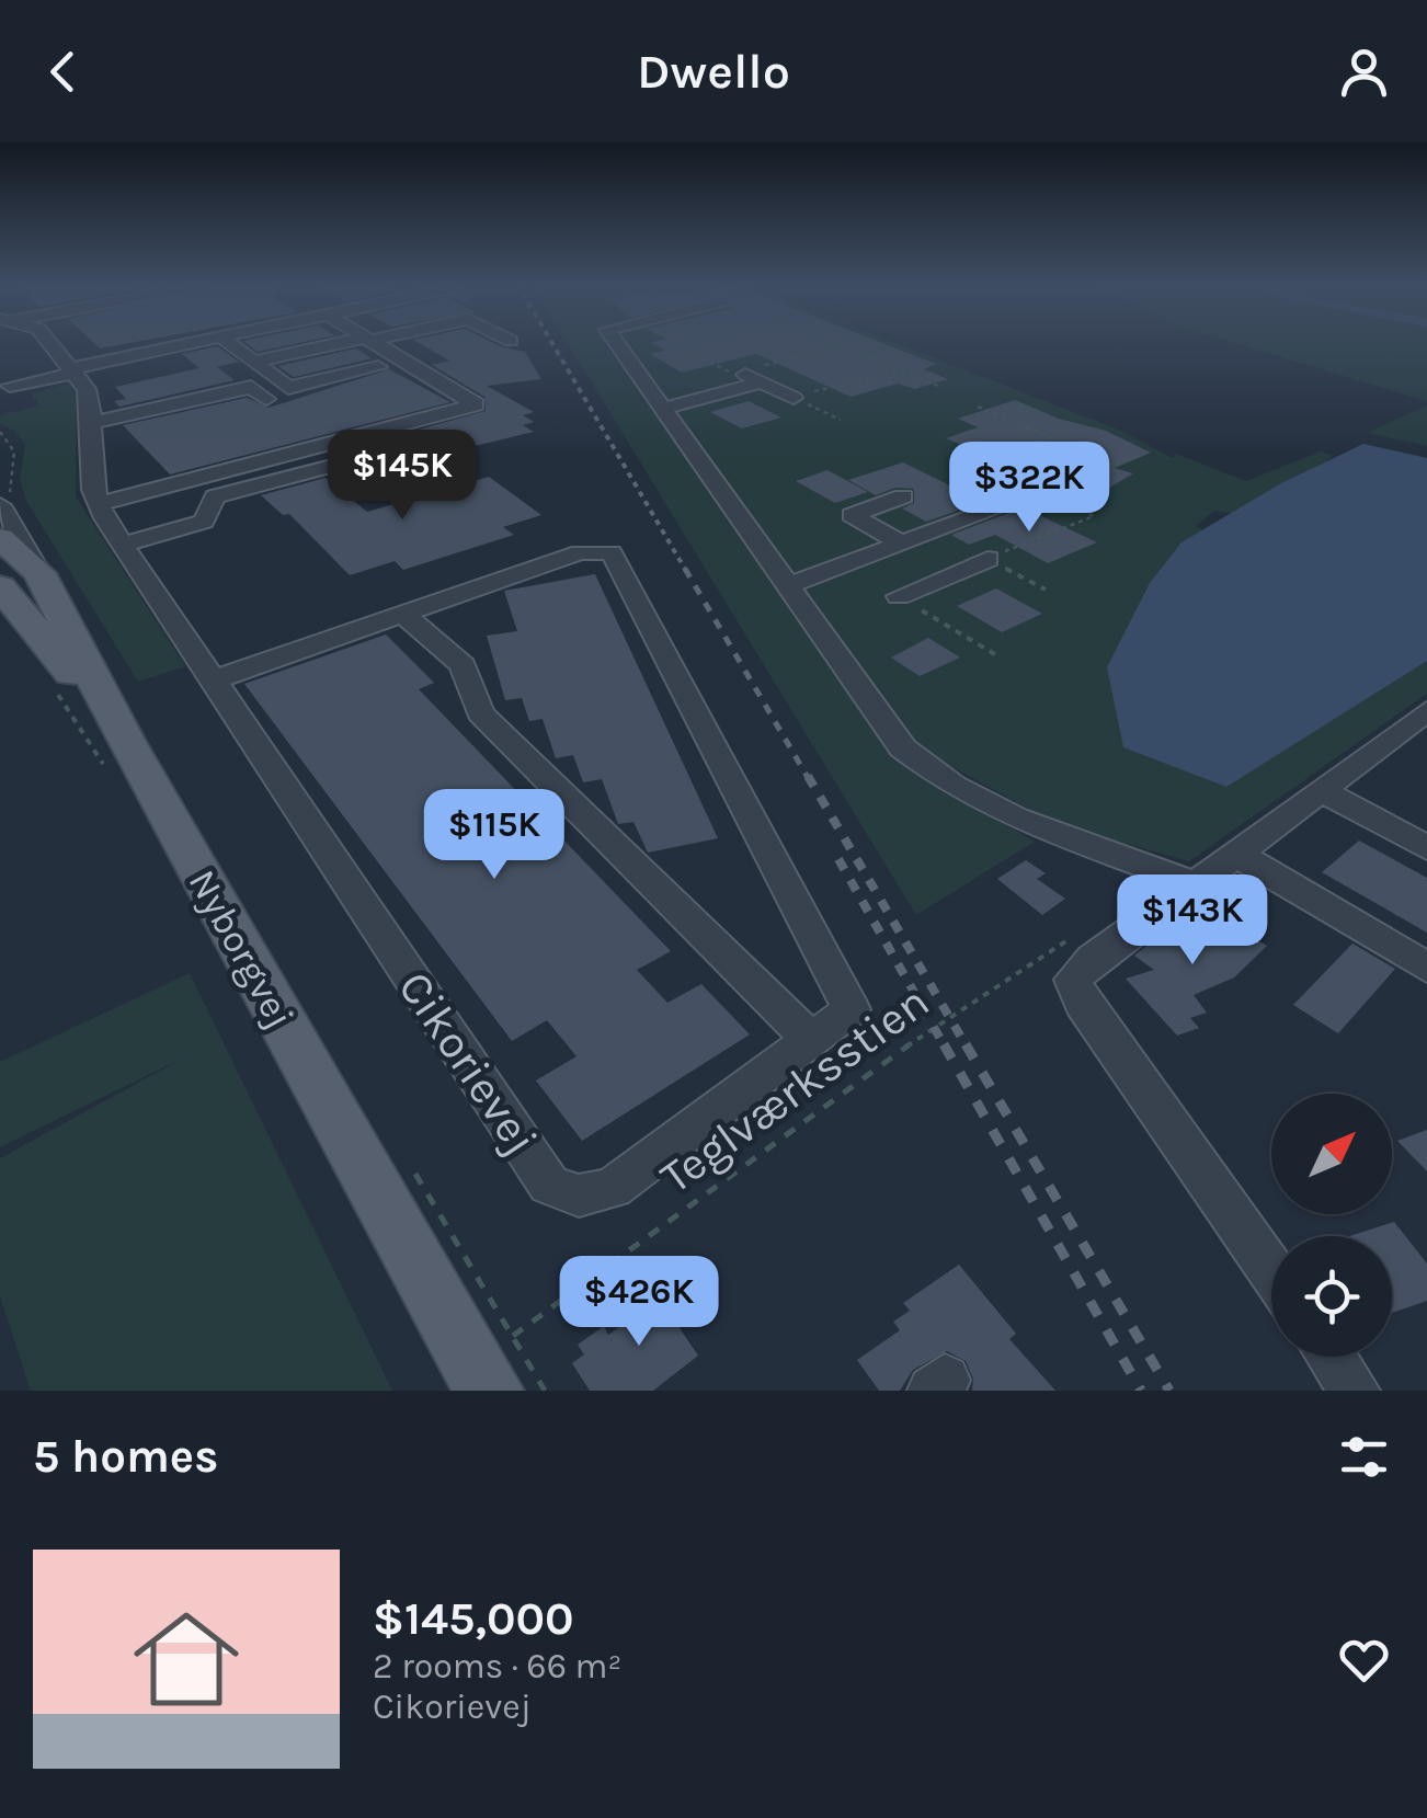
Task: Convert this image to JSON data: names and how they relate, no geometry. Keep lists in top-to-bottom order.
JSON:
{
  "streets": {
    "main road": ["Nyborgvej"],
    "street": ["Cikorievej"],
    "path": ["Teglværksstien"]
  },
  "crossings": [
    ["Nyborgvej", "Teglværksstien"]
  ],
  "north": "top right",
  "page": {
    "header": "Dwello",
    "price": [
      "$145K",
      "$322K",
      "$115K",
      "$143K",
      "$426K"
    ],
    "heading": "5 homes",
    "list": [
      {
        "name": "$145,000",
        "note": "2 rooms · 66 m² · Cikorievej"
      }
    ]
  }
}
